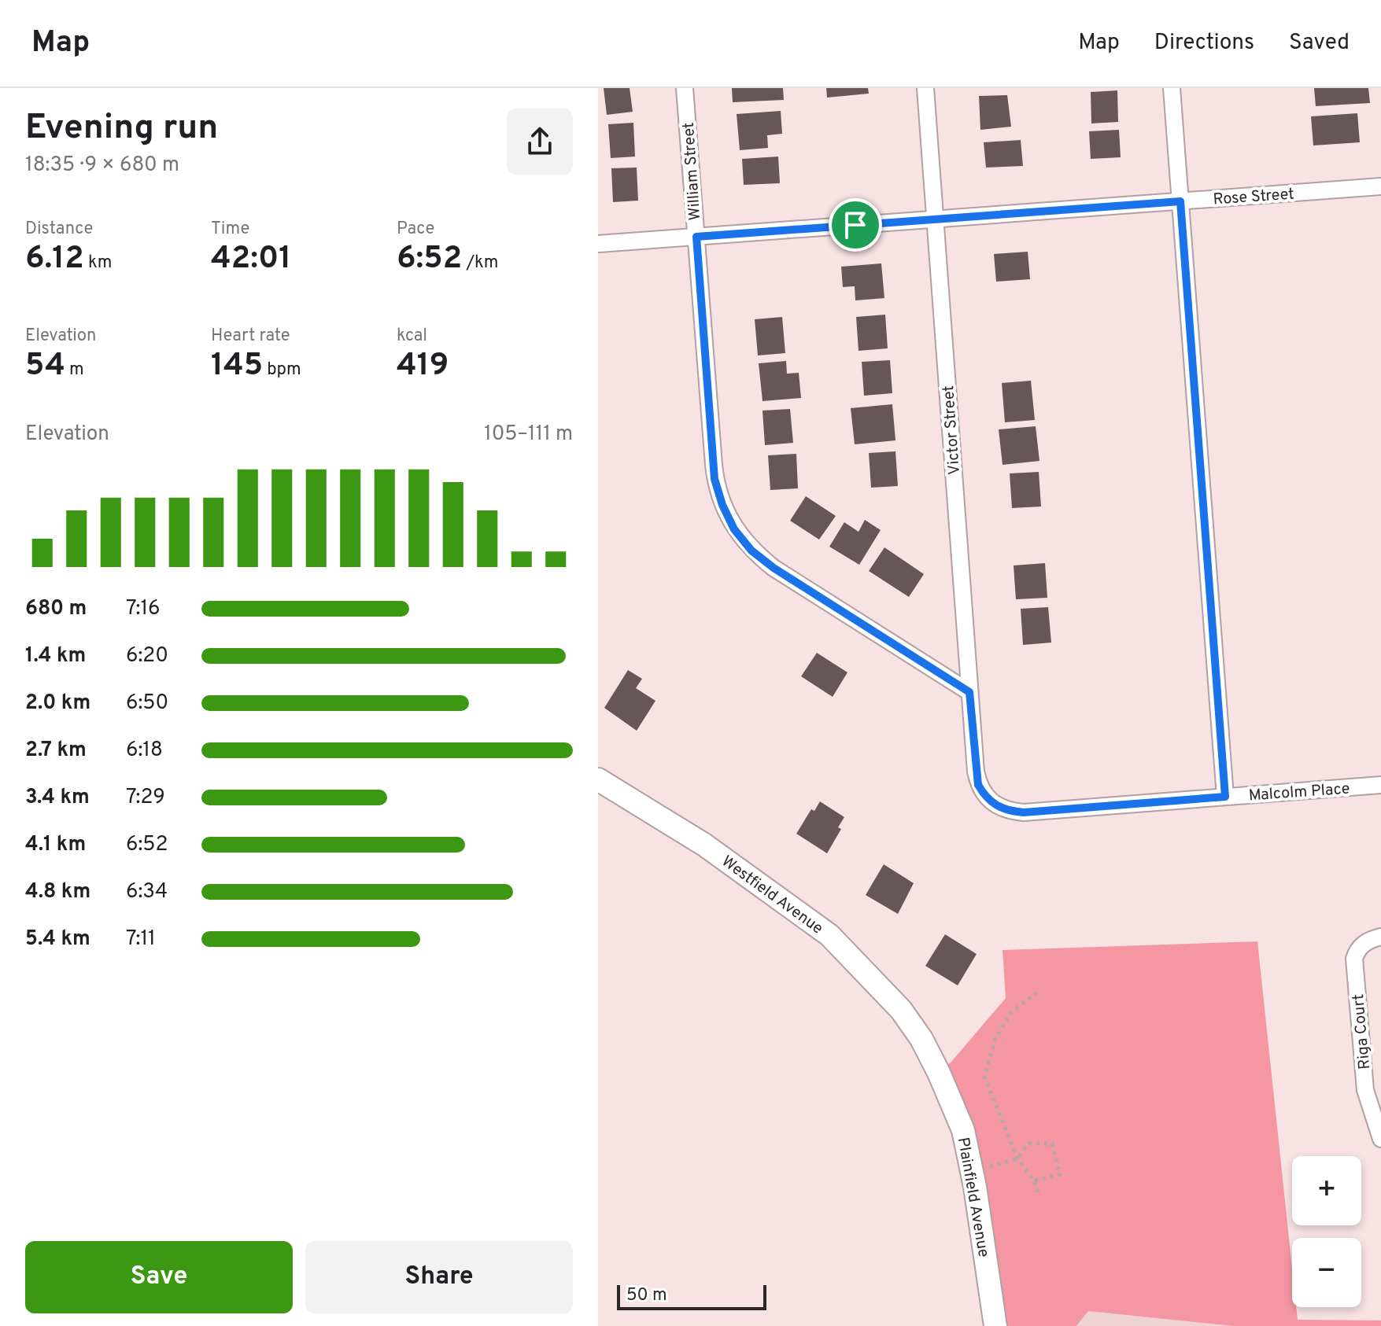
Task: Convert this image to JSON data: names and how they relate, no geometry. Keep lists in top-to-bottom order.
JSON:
{
  "streets": {
    "street": [
      "William Street",
      "Rose Street",
      "Victor Street",
      "Malcolm Place",
      "Westfield Avenue",
      "Riga Court",
      "Plainfield Avenue"
    ]
  },
  "crossings": [
    ["William Street", "Rose Street"],
    ["William Street", "Victor Street"],
    ["Rose Street", "Victor Street"],
    ["Victor Street", "Malcolm Place"],
    ["Westfield Avenue", "Plainfield Avenue"]
  ],
  "scale_bar": "50 m",
  "page": {
    "header": "Map",
    "nav": ["Map", "Directions", "Saved"],
    "heading": ["Evening run", "18:35 · 9 × 680 m"],
    "stats": [
      ["Distance", "6.12 km"],
      ["Time", "42:01"],
      ["Pace", "6:52 /km"],
      ["Elevation", "54 m"],
      ["Heart rate", "145 bpm"],
      ["kcal", "419"]
    ],
    "chart": ["Elevation", "105–111 m"],
    "list": [
      {
        "name": "680 m",
        "note": "7:16"
      },
      {
        "name": "1.4 km",
        "note": "6:20"
      },
      {
        "name": "2.0 km",
        "note": "6:50"
      },
      {
        "name": "2.7 km",
        "note": "6:18"
      },
      {
        "name": "3.4 km",
        "note": "7:29"
      },
      {
        "name": "4.1 km",
        "note": "6:52"
      },
      {
        "name": "4.8 km",
        "note": "6:34"
      },
      {
        "name": "5.4 km",
        "note": "7:11"
      }
    ],
    "map_buttons": ["+", "−"],
    "buttons": ["Save", "Share"],
    "scale": "50 m"
  }
}
